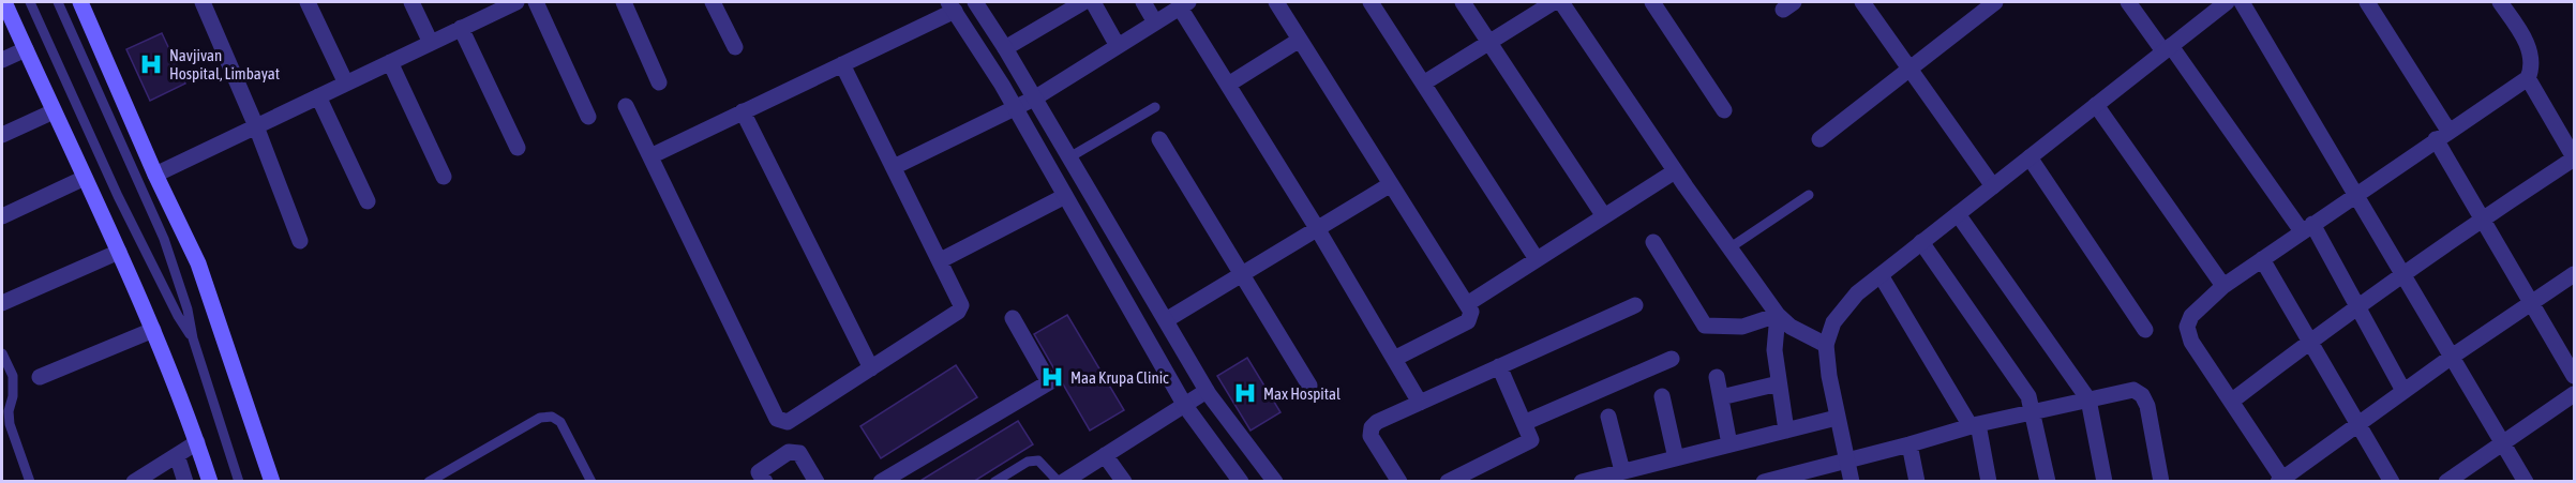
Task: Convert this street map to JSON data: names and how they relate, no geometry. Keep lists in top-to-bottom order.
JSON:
{
  "places": {
    "hospital": ["Navjivan Hospital, Limbayat", "Maa Krupa Clinic", "Max Hospital"]
  }
}
